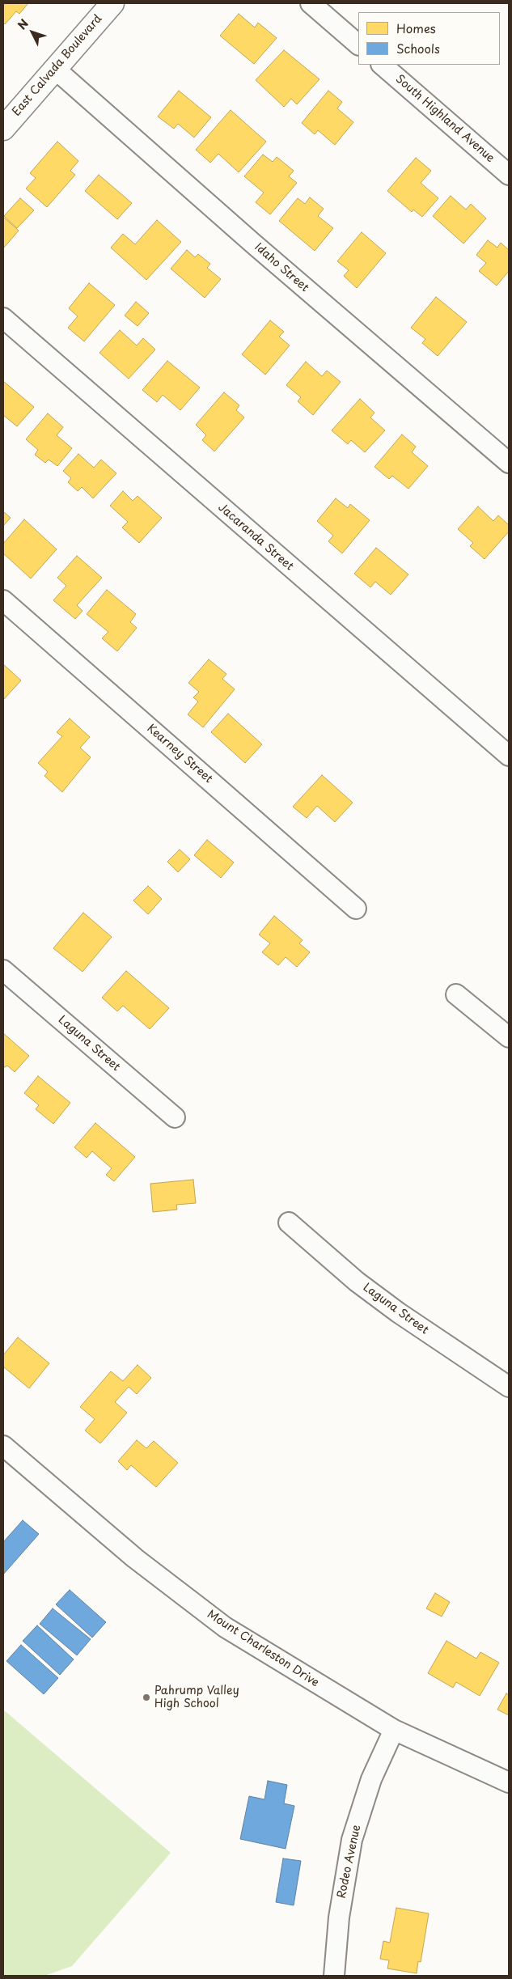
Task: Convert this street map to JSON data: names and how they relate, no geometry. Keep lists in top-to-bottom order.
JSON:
{
  "streets": {
    "main road": ["East Calvada Boulevard"],
    "street": [
      "South Highland Avenue",
      "Idaho Street",
      "Jacaranda Street",
      "Kearney Street",
      "Laguna Street",
      "Mount Charleston Drive",
      "Rodeo Avenue"
    ]
  },
  "crossings": [
    ["East Calvada Boulevard", "Idaho Street"],
    ["Mount Charleston Drive", "Rodeo Avenue"]
  ],
  "places": ["Pahrump Valley High School"],
  "legend": ["Homes", "Schools"],
  "north": "top left"
}
